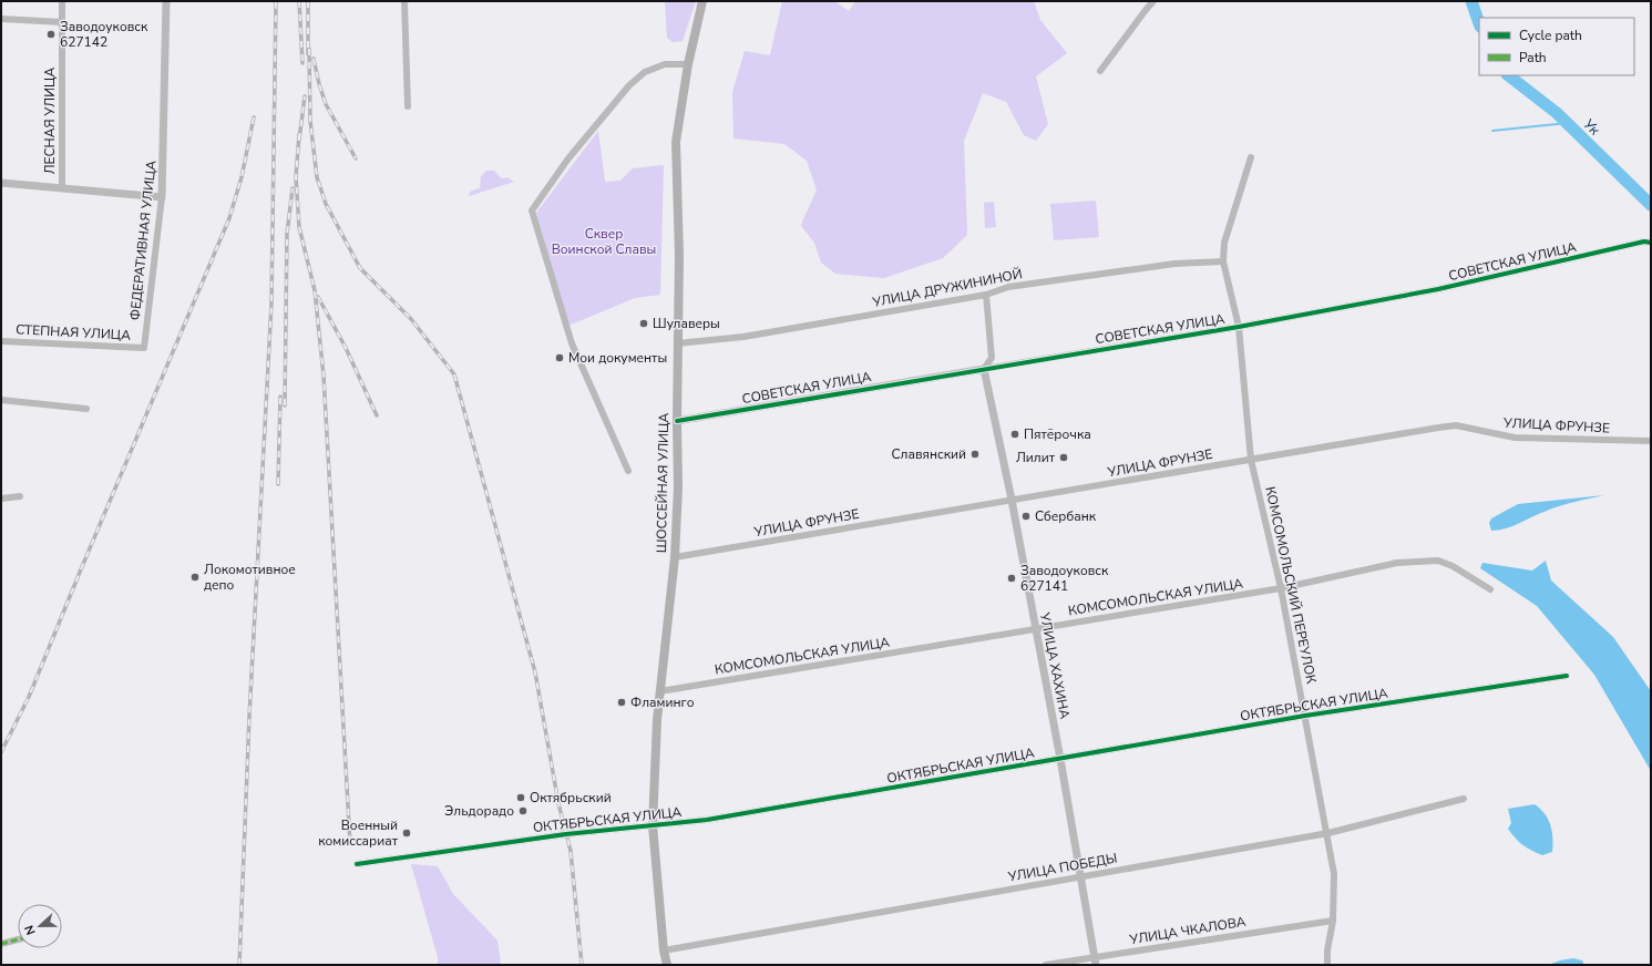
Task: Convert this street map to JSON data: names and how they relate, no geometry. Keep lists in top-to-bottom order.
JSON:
{
  "streets": {
    "main road": ["ШОССЕЙНАЯ УЛИЦА"],
    "street": [
      "ЛЕСНАЯ УЛИЦА",
      "ФЕДЕРАТИВНАЯ УЛИЦА",
      "СОВЕТСКАЯ УЛИЦА",
      "УЛИЦА ДРУЖИНИНОЙ",
      "СТЕПНАЯ УЛИЦА",
      "УЛИЦА ФРУНЗЕ",
      "КОМСОМОЛЬСКИЙ ПЕРЕУЛОК",
      "КОМСОМОЛЬСКАЯ УЛИЦА",
      "УЛИЦА ХАХИНА",
      "ОКТЯБРЬСКАЯ УЛИЦА",
      "УЛИЦА ПОБЕДЫ",
      "УЛИЦА ЧКАЛОВА"
    ]
  },
  "crossings": [
    ["ФЕДЕРАТИВНАЯ УЛИЦА", "СТЕПНАЯ УЛИЦА"],
    ["СОВЕТСКАЯ УЛИЦА", "ШОССЕЙНАЯ УЛИЦА"],
    ["СОВЕТСКАЯ УЛИЦА", "КОМСОМОЛЬСКИЙ ПЕРЕУЛОК"],
    ["СОВЕТСКАЯ УЛИЦА", "УЛИЦА ХАХИНА"],
    ["УЛИЦА ДРУЖИНИНОЙ", "ШОССЕЙНАЯ УЛИЦА"],
    ["УЛИЦА ДРУЖИНИНОЙ", "КОМСОМОЛЬСКИЙ ПЕРЕУЛОК"],
    ["УЛИЦА ФРУНЗЕ", "ШОССЕЙНАЯ УЛИЦА"],
    ["УЛИЦА ФРУНЗЕ", "КОМСОМОЛЬСКИЙ ПЕРЕУЛОК"],
    ["УЛИЦА ФРУНЗЕ", "УЛИЦА ХАХИНА"],
    ["ШОССЕЙНАЯ УЛИЦА", "КОМСОМОЛЬСКАЯ УЛИЦА"],
    ["ШОССЕЙНАЯ УЛИЦА", "ОКТЯБРЬСКАЯ УЛИЦА"],
    ["ШОССЕЙНАЯ УЛИЦА", "УЛИЦА ПОБЕДЫ"],
    ["КОМСОМОЛЬСКИЙ ПЕРЕУЛОК", "КОМСОМОЛЬСКАЯ УЛИЦА"],
    ["КОМСОМОЛЬСКИЙ ПЕРЕУЛОК", "ОКТЯБРЬСКАЯ УЛИЦА"],
    ["КОМСОМОЛЬСКИЙ ПЕРЕУЛОК", "УЛИЦА ПОБЕДЫ"],
    ["КОМСОМОЛЬСКИЙ ПЕРЕУЛОК", "УЛИЦА ЧКАЛОВА"],
    ["КОМСОМОЛЬСКАЯ УЛИЦА", "УЛИЦА ХАХИНА"],
    ["УЛИЦА ХАХИНА", "ОКТЯБРЬСКАЯ УЛИЦА"],
    ["УЛИЦА ХАХИНА", "УЛИЦА ПОБЕДЫ"],
    ["УЛИЦА ХАХИНА", "УЛИЦА ЧКАЛОВА"]
  ],
  "water": ["Ук"],
  "parks": ["Сквер Воинской Славы"],
  "places": [
    "Заводоуковск 627142",
    "Шулаверы",
    "Мои документы",
    "Пятёрочка",
    "Славянский",
    "Лилит",
    "Сбербанк",
    "Локомотивное депо",
    "Заводоуковск 627141",
    "Фламинго",
    "Октябрьский",
    "Эльдорадо",
    "Военный комиссариат"
  ],
  "legend": ["Cycle path", "Path"],
  "north": "left"
}
